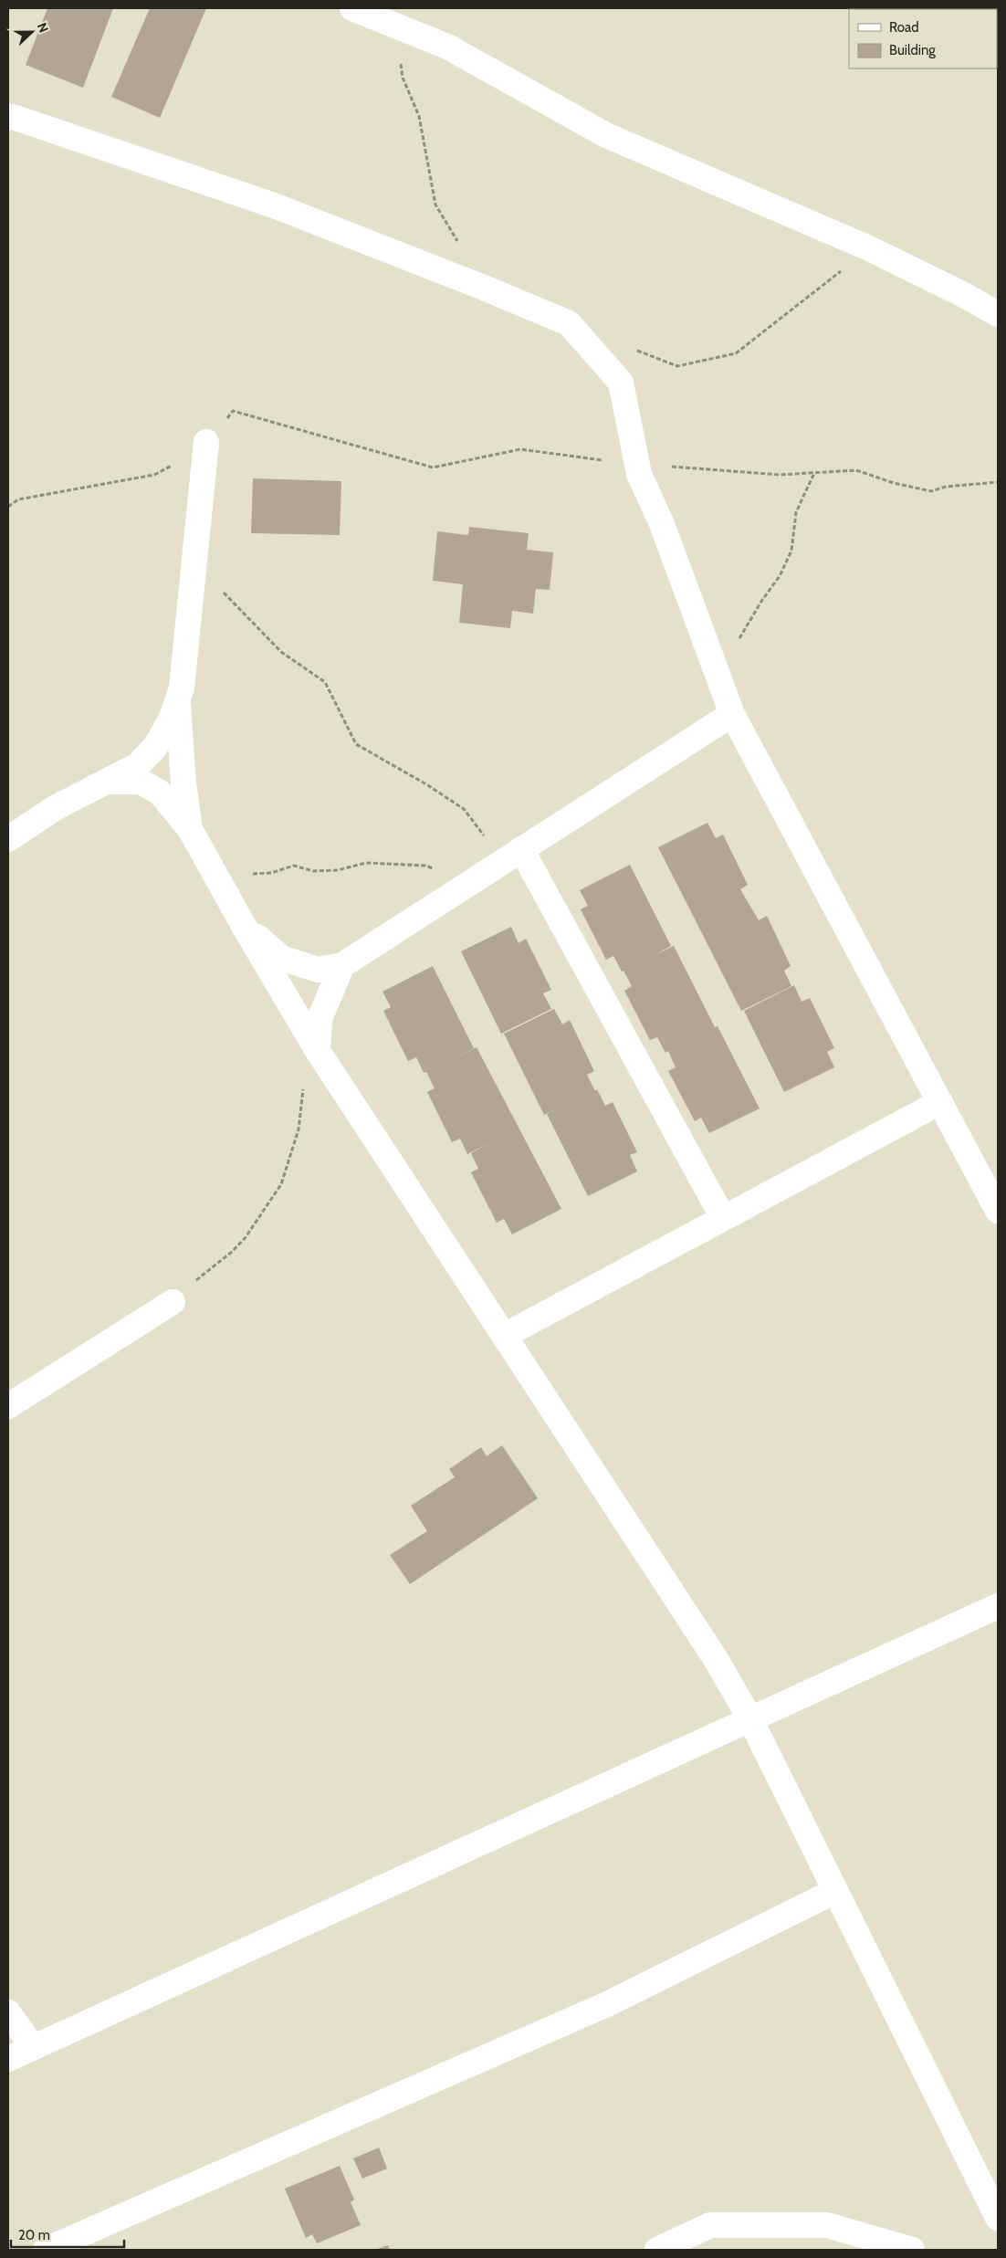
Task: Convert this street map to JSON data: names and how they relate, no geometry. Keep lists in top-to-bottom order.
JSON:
{
  "legend": ["Road", "Building"],
  "scale_bar": "20 m",
  "north": "right"
}
